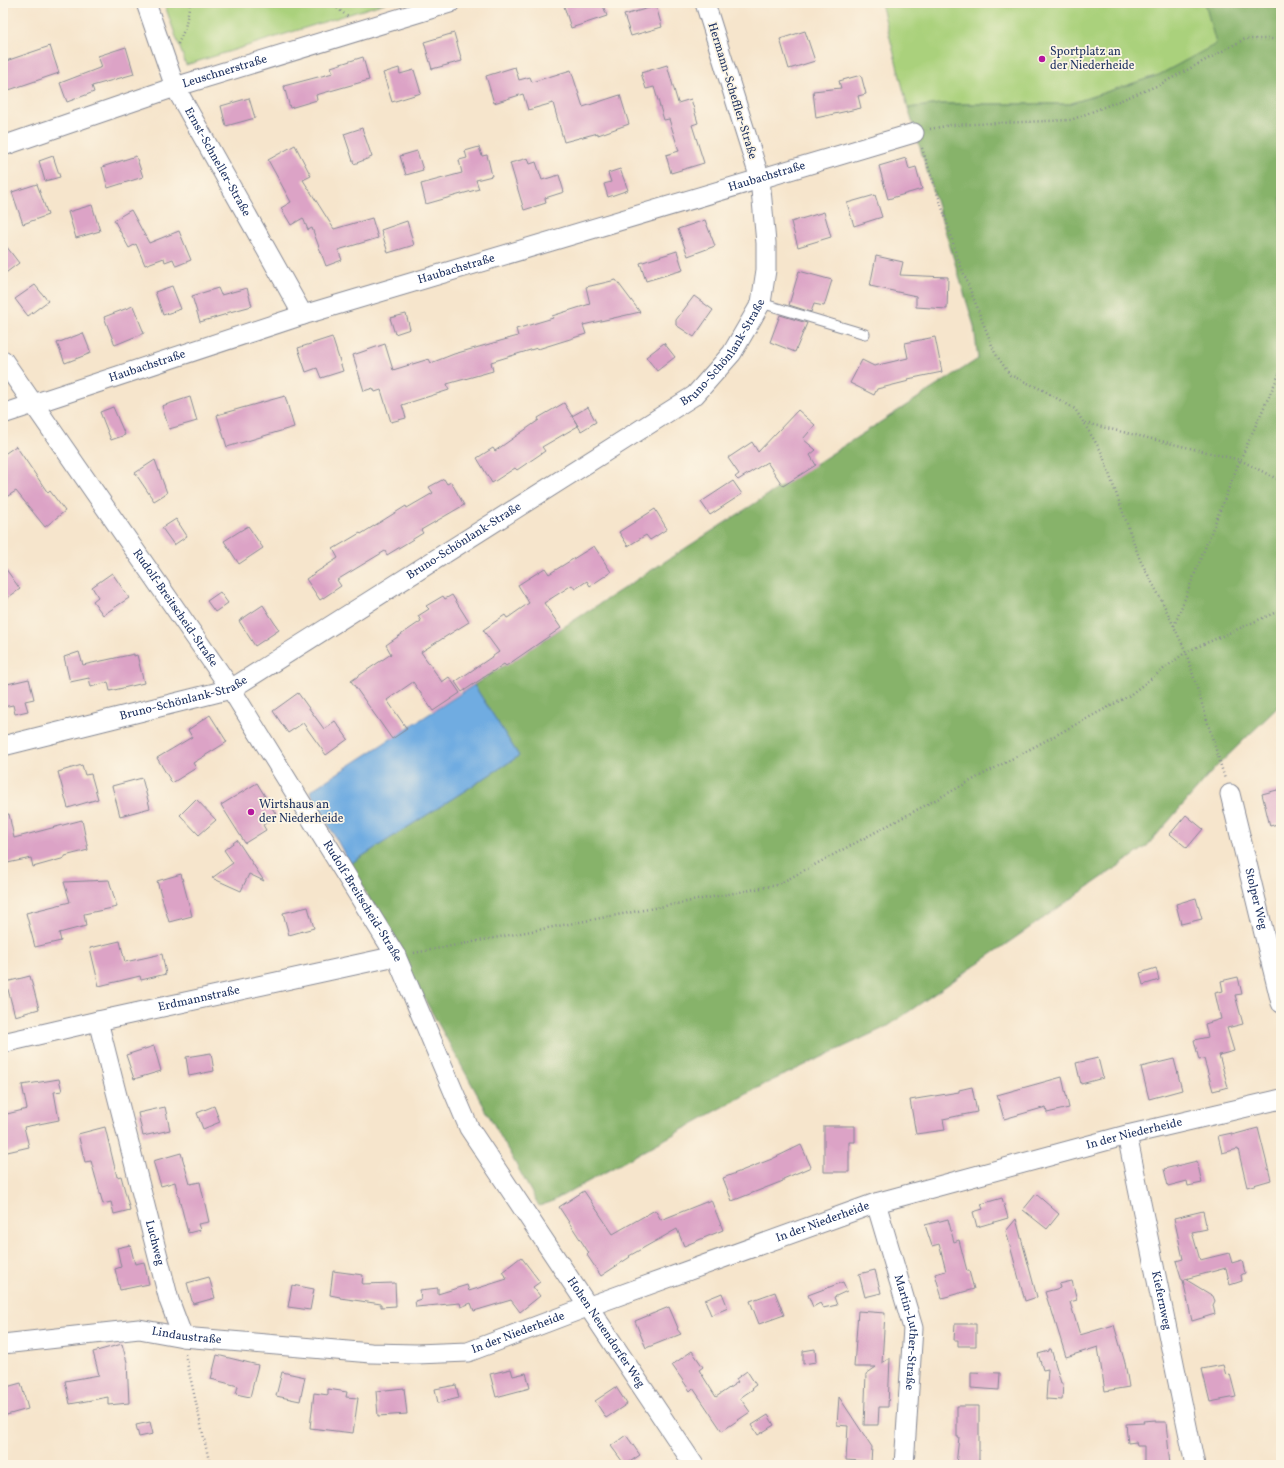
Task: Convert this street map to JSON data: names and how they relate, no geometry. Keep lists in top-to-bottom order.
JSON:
{
  "streets": {
    "street": [
      "Leuschnerstraße",
      "Hermann-Scheffler-Straße",
      "Ernst-Schneller-Straße",
      "Haubachstraße",
      "Bruno-Schönlank-Straße",
      "Rudolf-Breitscheid-Straße",
      "Stolper Weg",
      "Erdmannstraße",
      "In der Niederheide",
      "Luchweg",
      "Kiefernweg",
      "Hohen Neuendorfer Weg",
      "Martin-Luther-Straße",
      "Lindaustraße"
    ]
  },
  "crossings": [
    ["Leuschnerstraße", "Ernst-Schneller-Straße"],
    ["Hermann-Scheffler-Straße", "Haubachstraße"],
    ["Hermann-Scheffler-Straße", "Bruno-Schönlank-Straße"],
    ["Ernst-Schneller-Straße", "Haubachstraße"],
    ["Haubachstraße", "Bruno-Schönlank-Straße"],
    ["Haubachstraße", "Rudolf-Breitscheid-Straße"],
    ["Bruno-Schönlank-Straße", "Rudolf-Breitscheid-Straße"],
    ["Rudolf-Breitscheid-Straße", "Erdmannstraße"],
    ["Rudolf-Breitscheid-Straße", "Hohen Neuendorfer Weg"],
    ["Erdmannstraße", "Luchweg"],
    ["In der Niederheide", "Kiefernweg"],
    ["In der Niederheide", "Hohen Neuendorfer Weg"],
    ["In der Niederheide", "Martin-Luther-Straße"],
    ["In der Niederheide", "Lindaustraße"],
    ["Luchweg", "Lindaustraße"]
  ],
  "places": ["Sportplatz an der Niederheide", "Wirtshaus an der Niederheide"]
}
